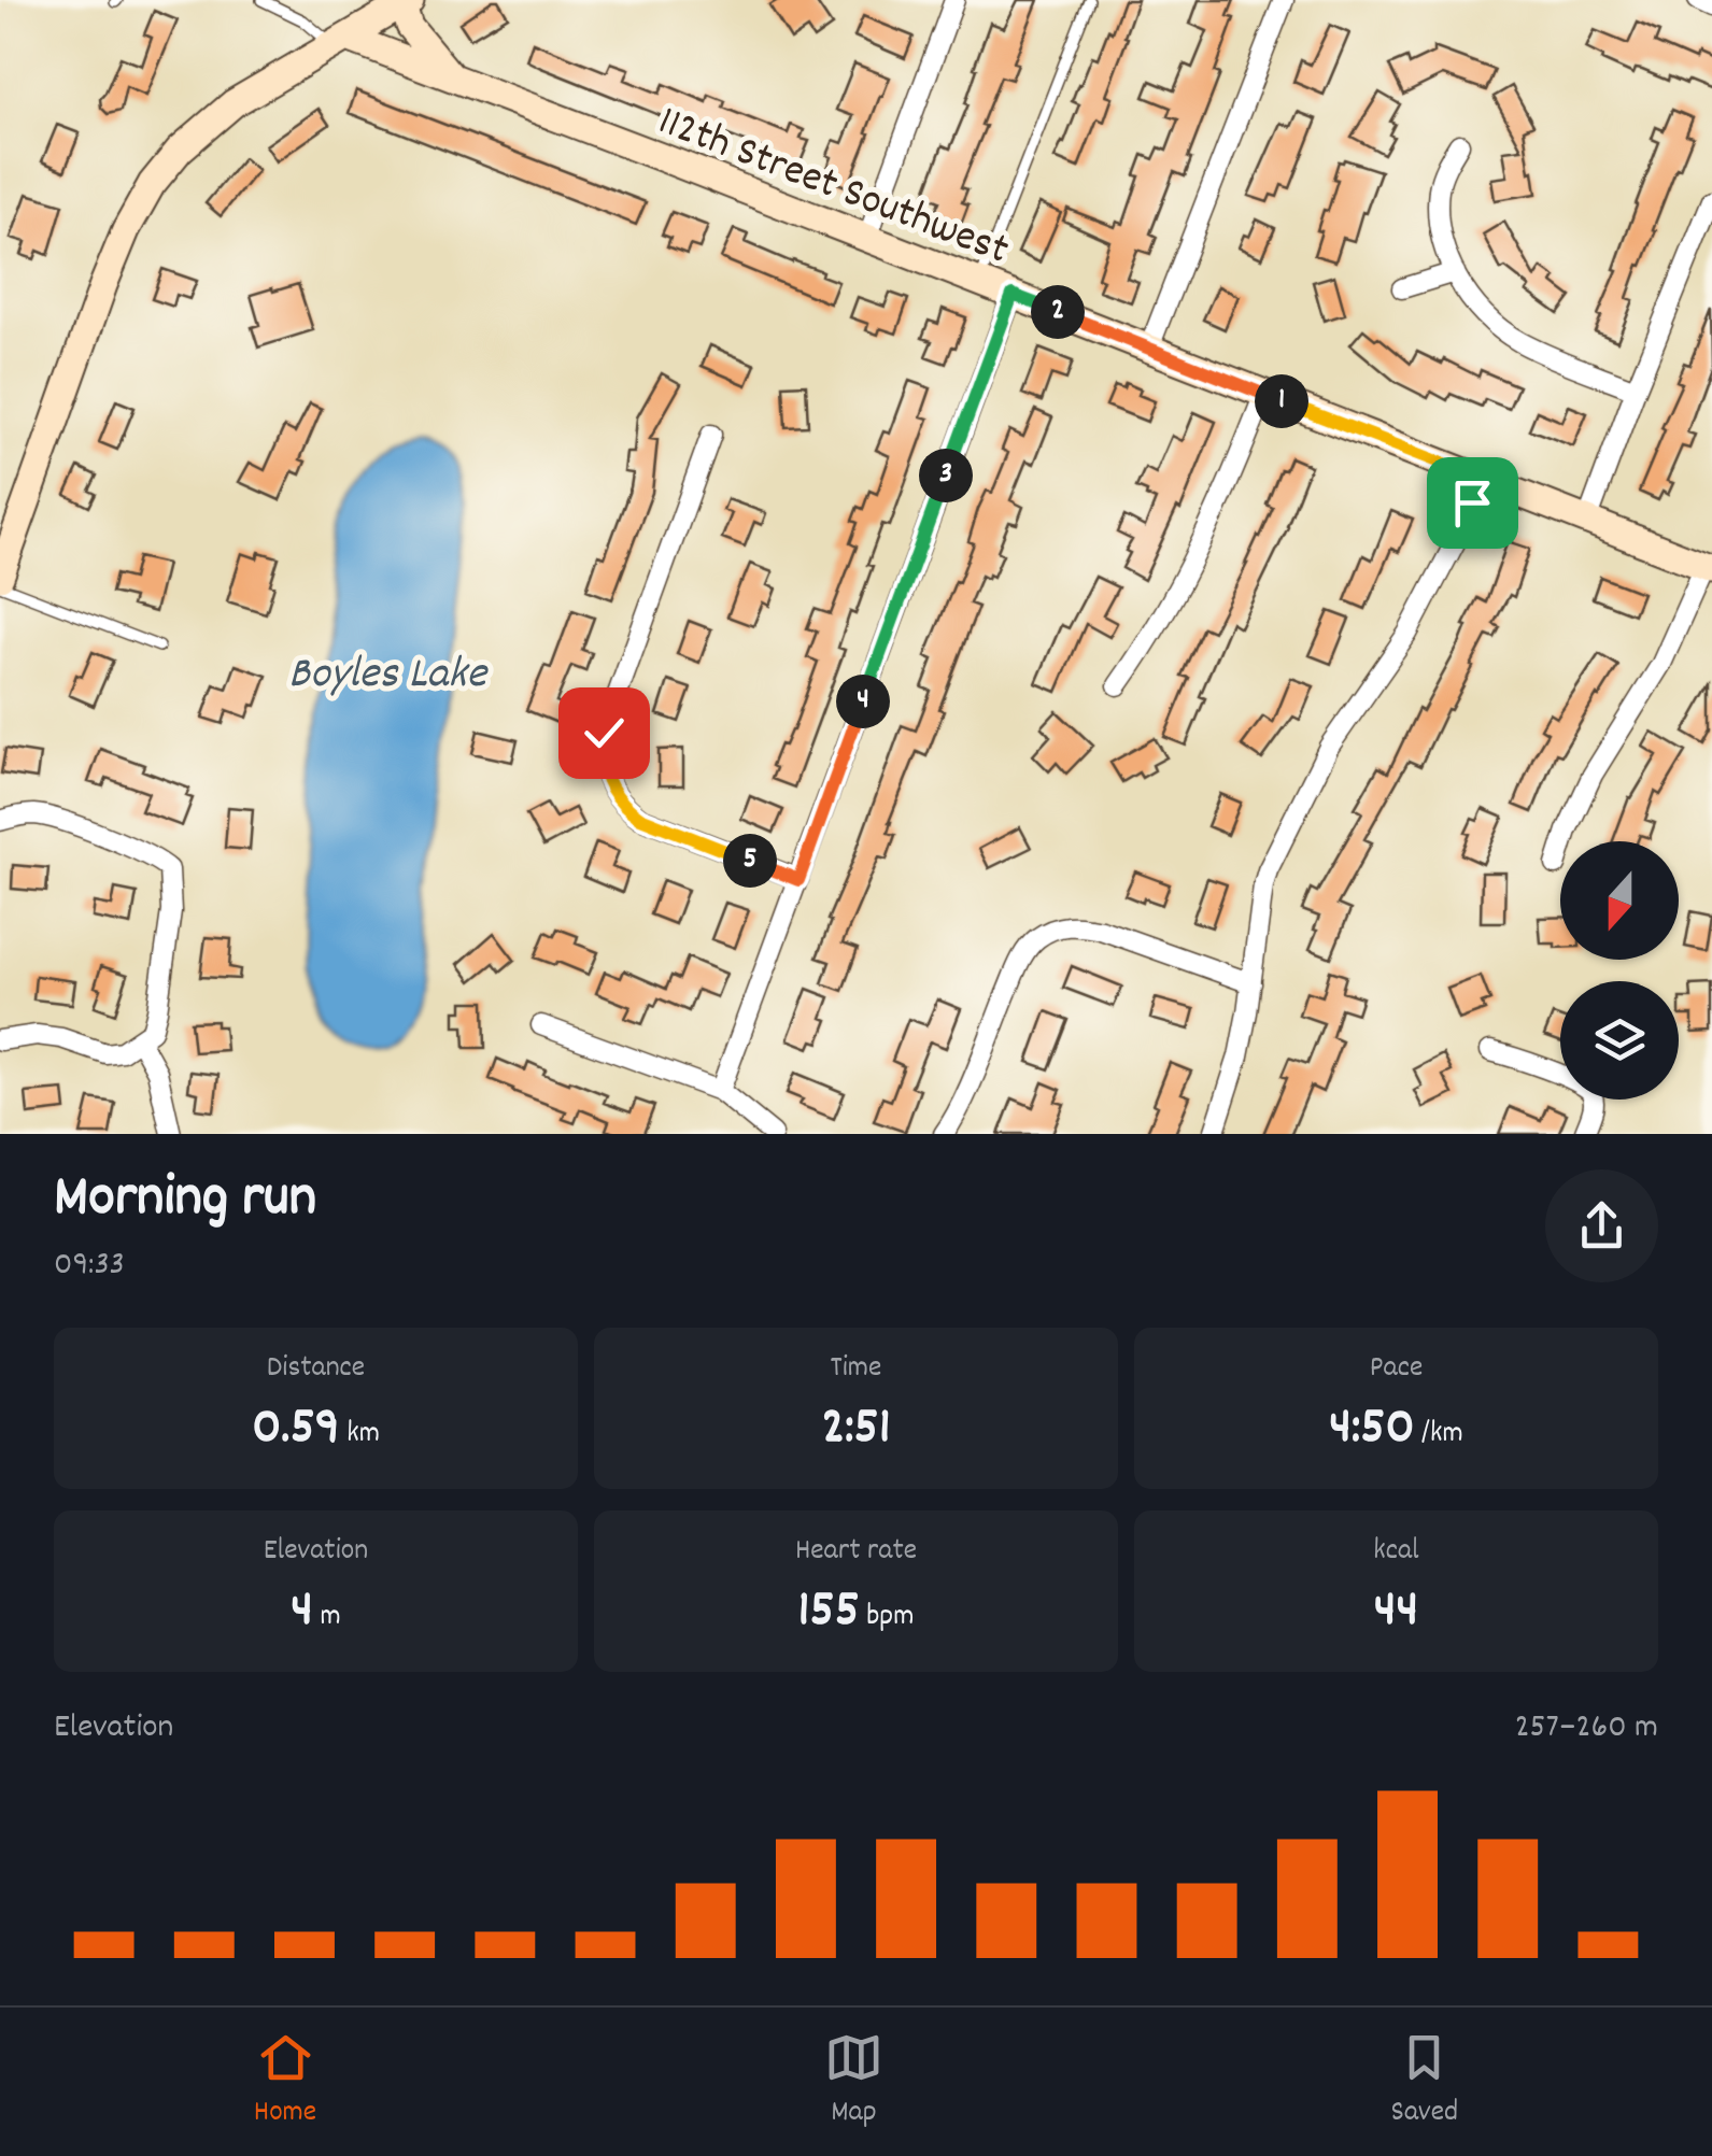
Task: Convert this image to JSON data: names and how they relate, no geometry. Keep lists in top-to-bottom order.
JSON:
{
  "streets": {
    "street": ["112th Street Southwest"]
  },
  "water": ["Boyles Lake"],
  "north": "bottom",
  "page": {
    "pins": [
      "2",
      "1",
      "3",
      "4",
      "5"
    ],
    "heading": ["Morning run", "09:33"],
    "stats": [
      ["Distance", "0.59 km"],
      ["Time", "2:51"],
      ["Pace", "4:50 /km"],
      ["Elevation", "4 m"],
      ["Heart rate", "155 bpm"],
      ["kcal", "44"]
    ],
    "chart": ["Elevation", "257–260 m"],
    "tabs": ["Home", "Map", "Saved"]
  }
}
